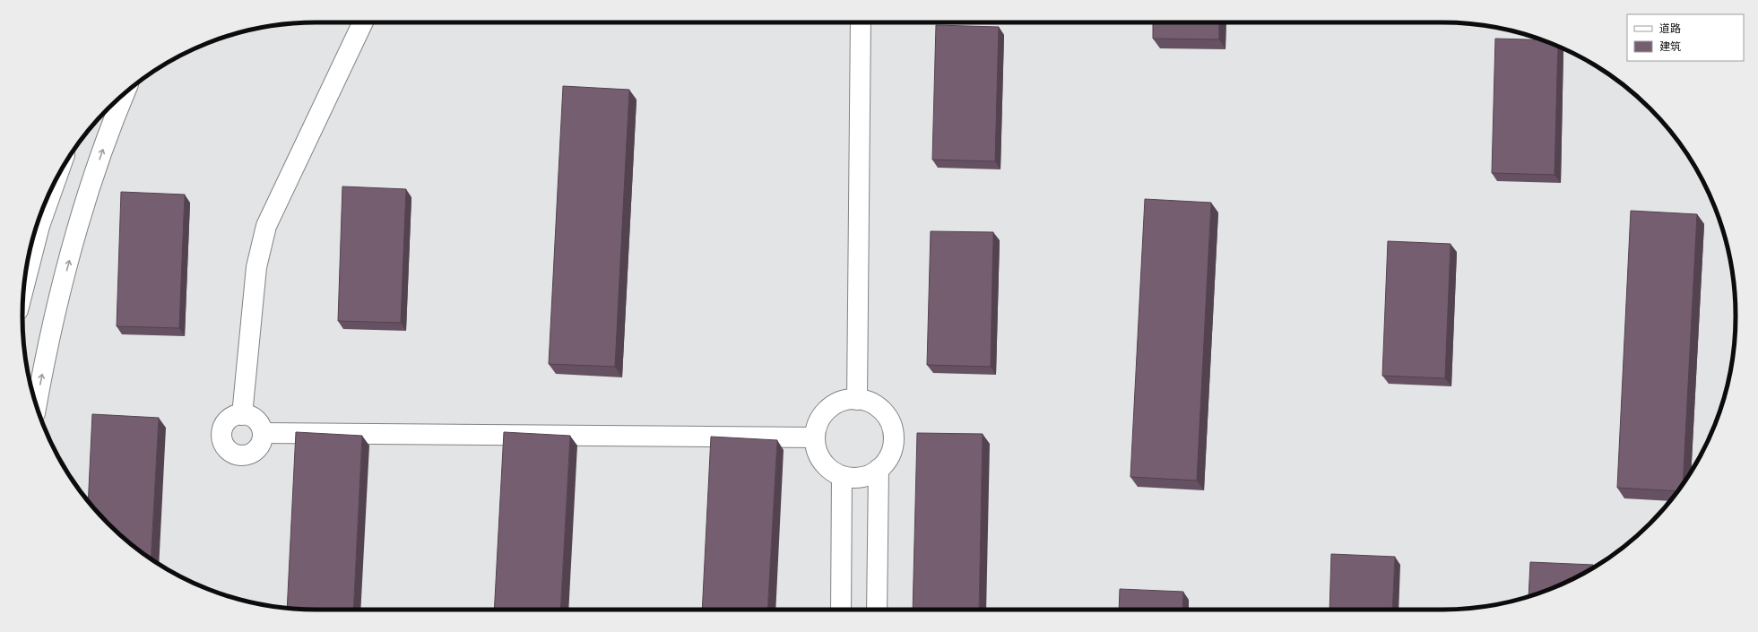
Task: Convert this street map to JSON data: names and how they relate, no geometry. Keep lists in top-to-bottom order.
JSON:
{
  "legend": ["道路", "建筑"]
}
